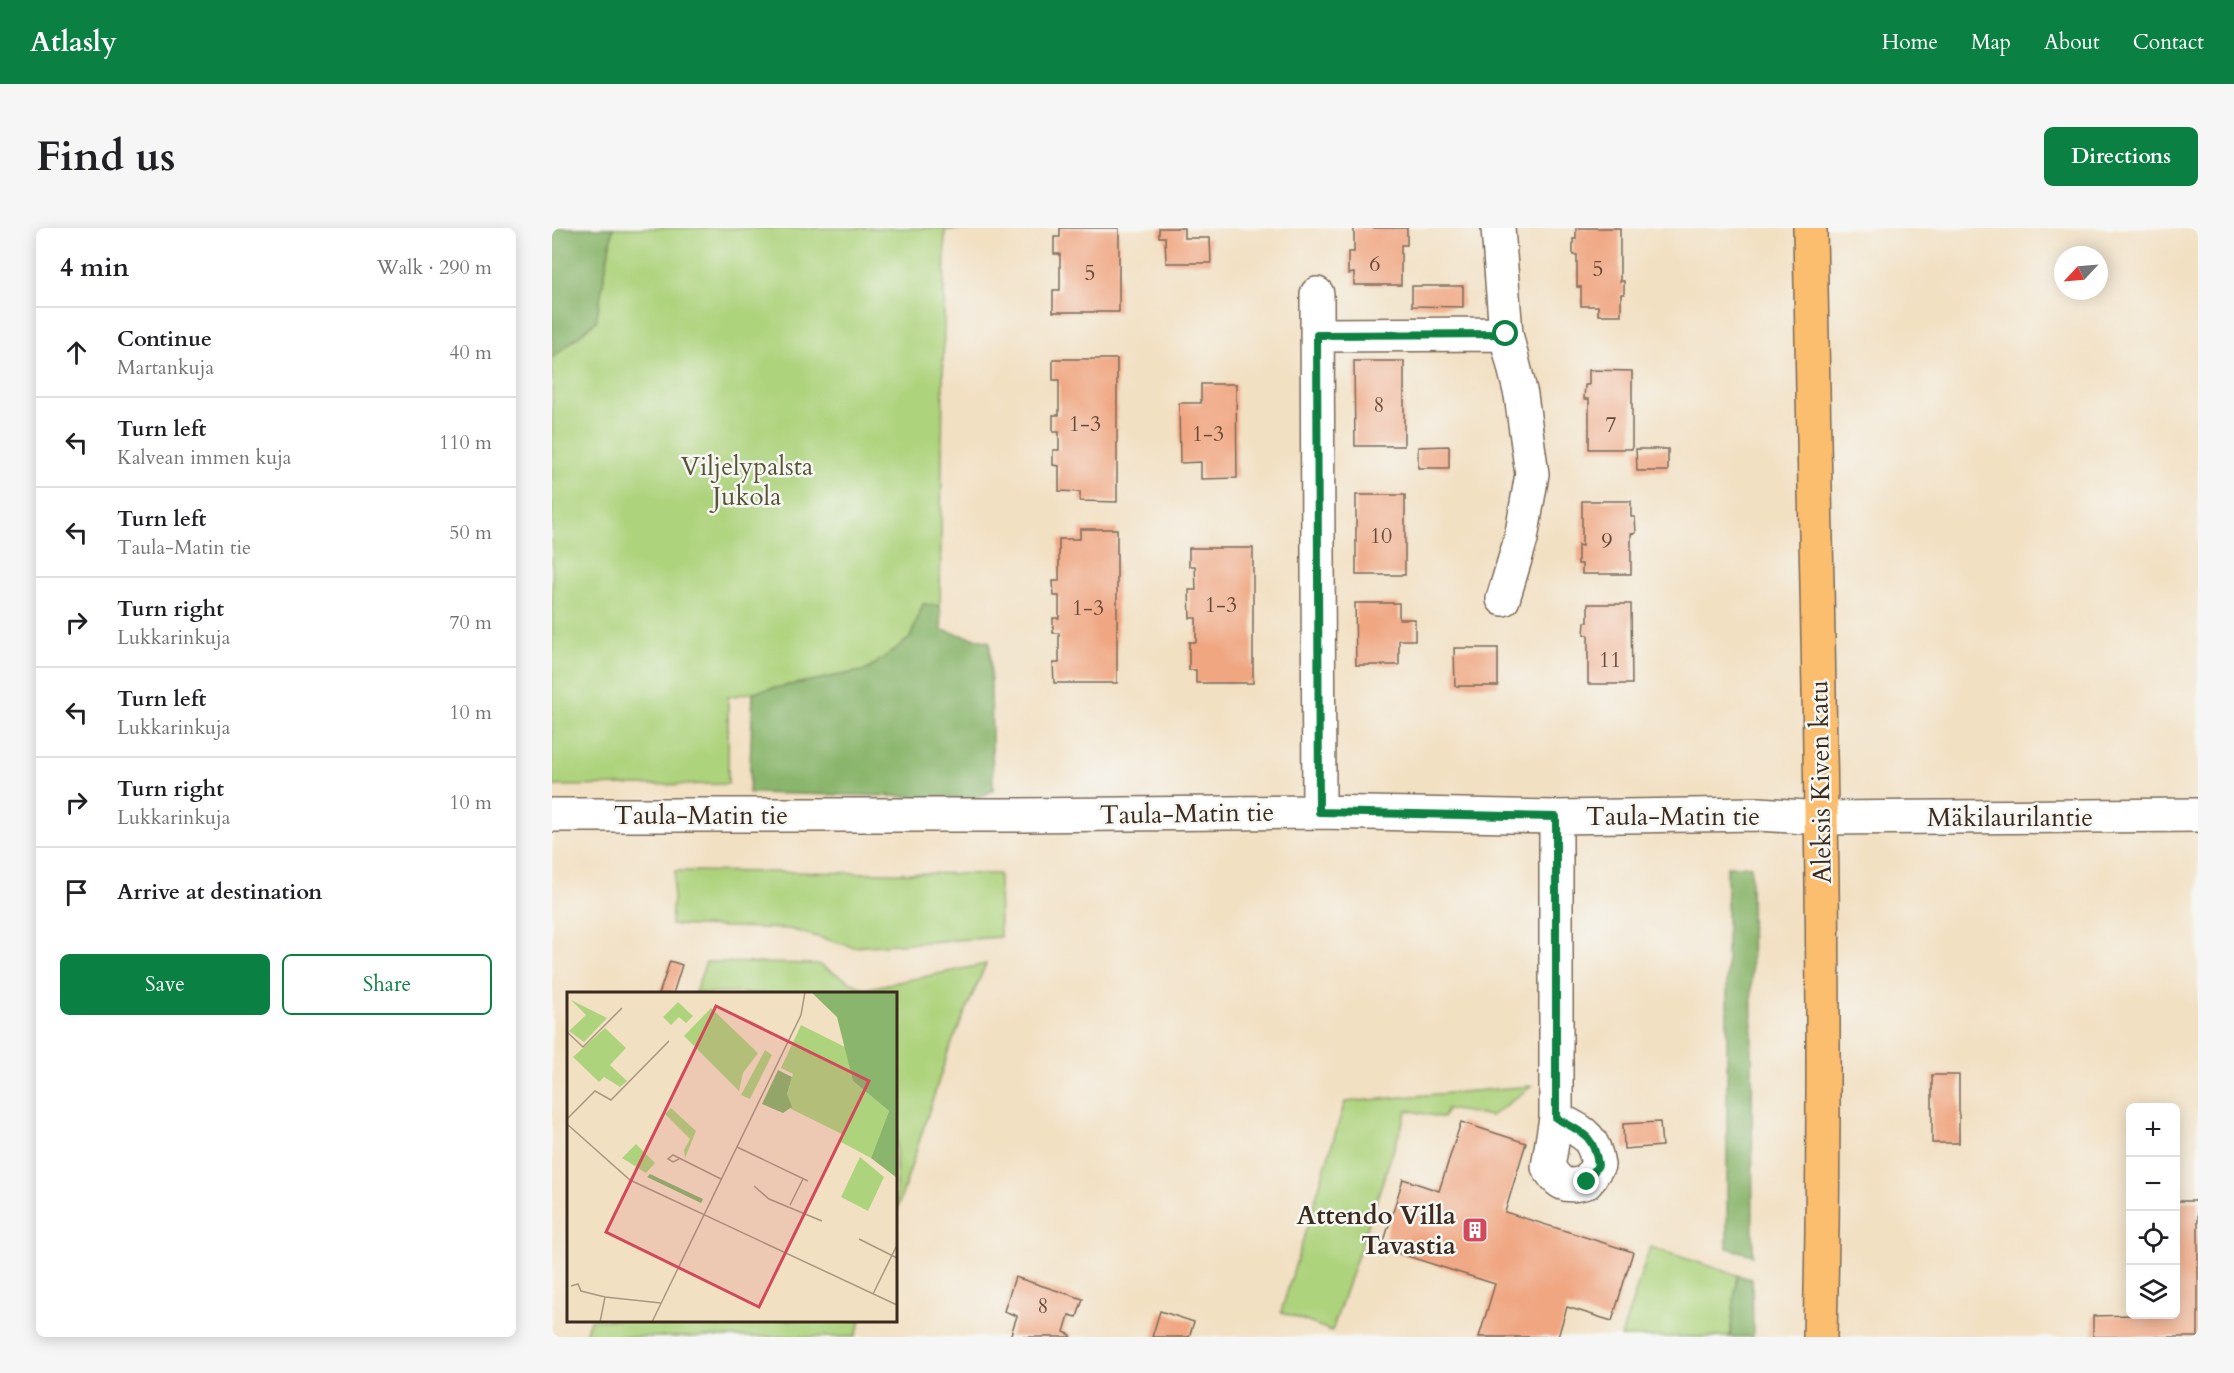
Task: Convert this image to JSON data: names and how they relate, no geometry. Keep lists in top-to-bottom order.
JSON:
{
  "streets": {
    "main road": ["Aleksis Kiven katu"],
    "street": ["Taula-Matin tie", "Mäkilaurilantie"]
  },
  "crossings": [
    ["Aleksis Kiven katu", "Taula-Matin tie"],
    ["Aleksis Kiven katu", "Mäkilaurilantie"],
    ["Taula-Matin tie", "Mäkilaurilantie"]
  ],
  "parks": ["Viljelypalsta Jukola"],
  "places": {
    "building": ["Attendo Villa Tavastia"]
  },
  "house_numbers": [
    "6",
    "5",
    "5",
    "8",
    "1-3",
    "7",
    "1-3",
    "10",
    "9",
    "1-3",
    "1-3",
    "11",
    "8"
  ],
  "north": "bottom left",
  "page": {
    "header": "Atlasly",
    "nav": [
      "Home",
      "Map",
      "About",
      "Contact"
    ],
    "buttons": [
      "Directions",
      ["Save", "Share"]
    ],
    "title": "Find us",
    "heading": ["4 min", "Walk · 290 m"],
    "list": [
      ["Continue", "Martankuja", "40 m"],
      ["Turn left", "Kalvean immen kuja", "110 m"],
      ["Turn left", "Taula-Matin tie", "50 m"],
      ["Turn right", "Lukkarinkuja", "70 m"],
      ["Turn left", "Lukkarinkuja", "10 m"],
      ["Turn right", "Lukkarinkuja", "10 m"],
      "Arrive at destination"
    ],
    "map_buttons": ["+", "−"]
  }
}
